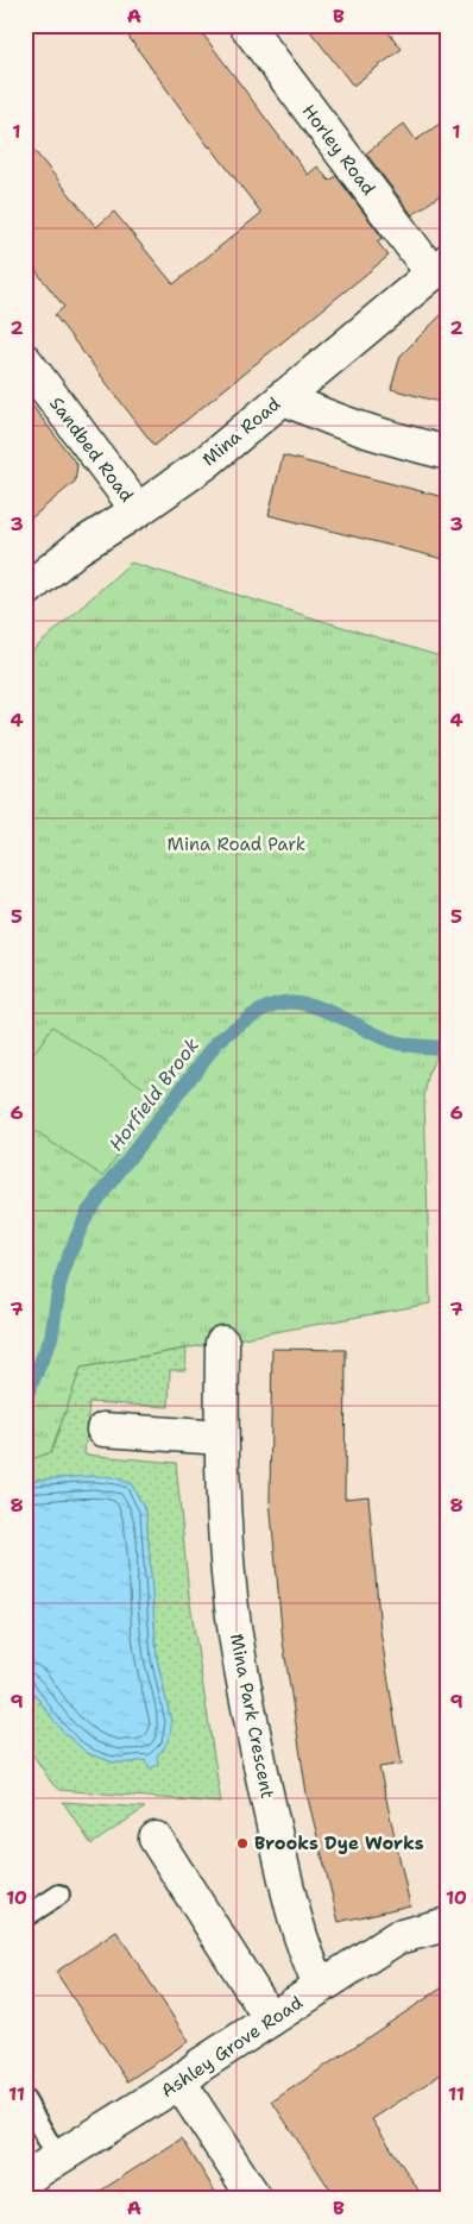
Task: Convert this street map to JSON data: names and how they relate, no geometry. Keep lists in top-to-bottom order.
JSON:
{
  "streets": {
    "street": [
      "Horley Road",
      "Mina Road",
      "Sandbed Road",
      "Mina Park Crescent",
      "Ashley Grove Road"
    ]
  },
  "crossings": [
    ["Horley Road", "Mina Road"],
    ["Mina Road", "Sandbed Road"],
    ["Mina Park Crescent", "Ashley Grove Road"]
  ],
  "water": ["Horfield Brook"],
  "parks": ["Mina Road Park"],
  "places": ["Brooks Dye Works"],
  "grid": {
    "columns": ["A", "B"],
    "rows": [
      "1",
      "2",
      "3",
      "4",
      "5",
      "6",
      "7",
      "8",
      "9",
      "10",
      "11"
    ]
  }
}
